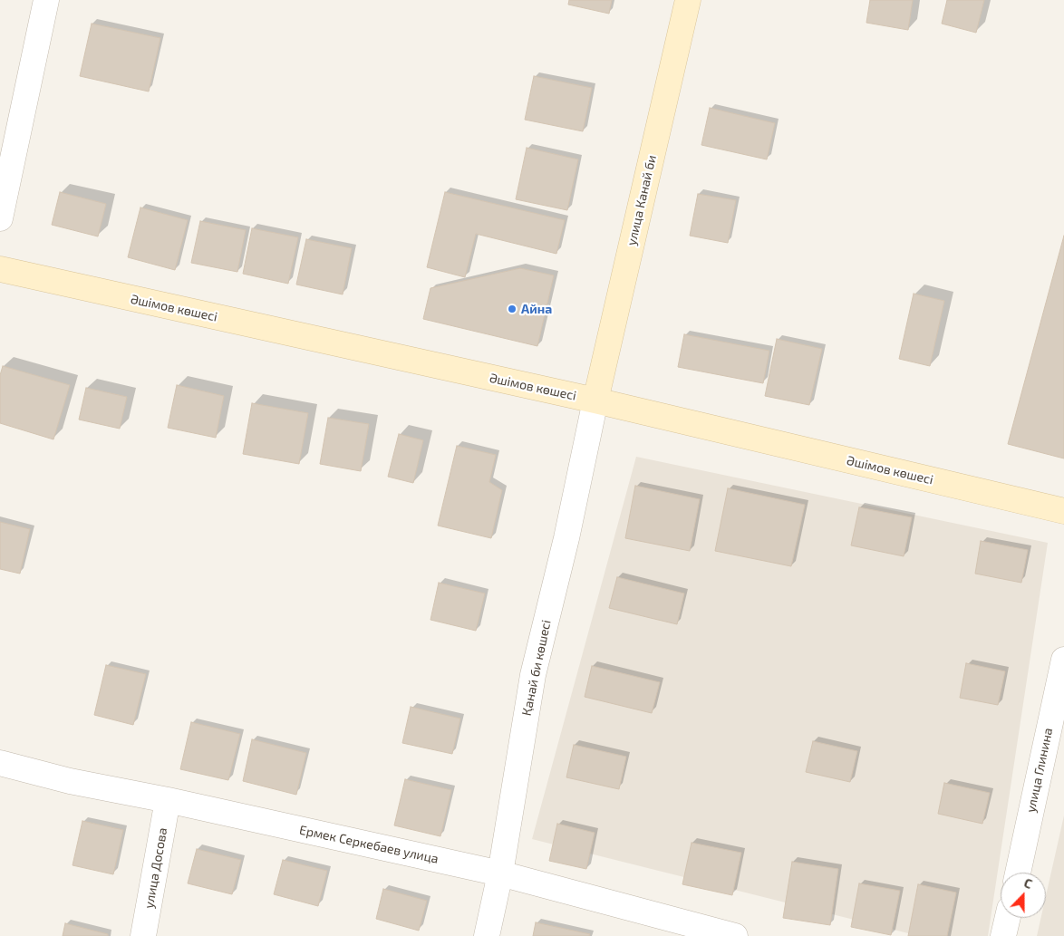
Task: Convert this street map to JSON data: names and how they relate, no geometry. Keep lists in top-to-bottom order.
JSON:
{
  "streets": {
    "street": [
      "улица Канай би",
      "Әшімов көшесі",
      "Қанай би көшесі",
      "улица Глинина",
      "Ермек Серкебаев улица",
      "улица Досова"
    ]
  },
  "crossings": [
    ["улица Канай би", "Әшімов көшесі"],
    ["улица Канай би", "Қанай би көшесі"],
    ["Әшімов көшесі", "Қанай би көшесі"],
    ["Қанай би көшесі", "Ермек Серкебаев улица"],
    ["Ермек Серкебаев улица", "улица Досова"]
  ],
  "places": ["Айна"],
  "north": "top"
}
